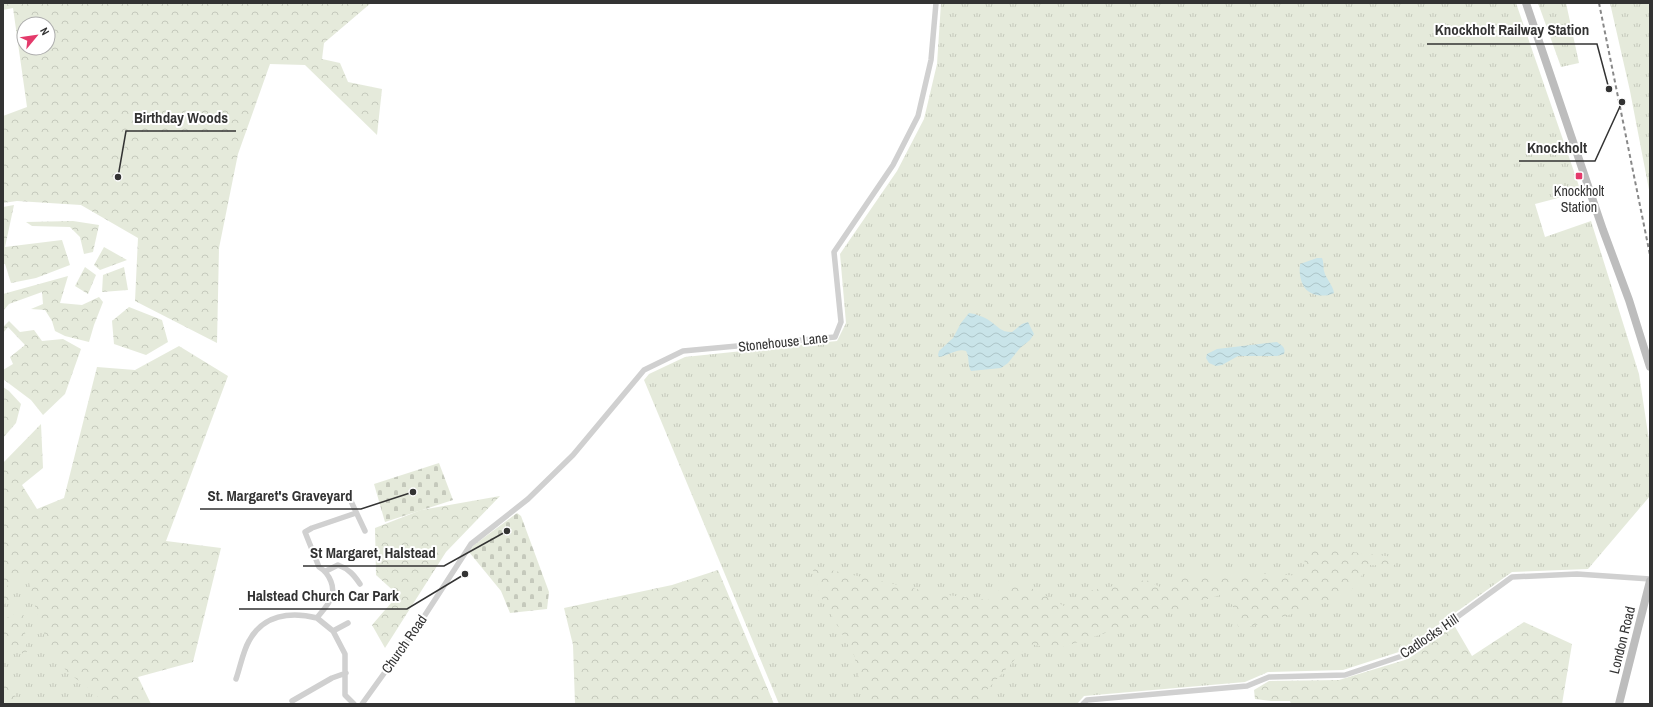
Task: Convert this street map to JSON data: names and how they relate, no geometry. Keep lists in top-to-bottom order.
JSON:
{
  "streets": {
    "street": [
      "Stonehouse Lane",
      "Cadlocks Hill",
      "London Road",
      "Church Road"
    ]
  },
  "crossings": [
    ["Stonehouse Lane", "Church Road"],
    ["Cadlocks Hill", "London Road"]
  ],
  "places": {
    "other": [
      "Knockholt Railway Station",
      "Knockholt",
      "Birthday Woods",
      "St. Margaret's Graveyard",
      "St Margaret, Halstead",
      "Halstead Church Car Park"
    ],
    "transit": ["Knockholt Station"]
  },
  "north": "top right"
}
